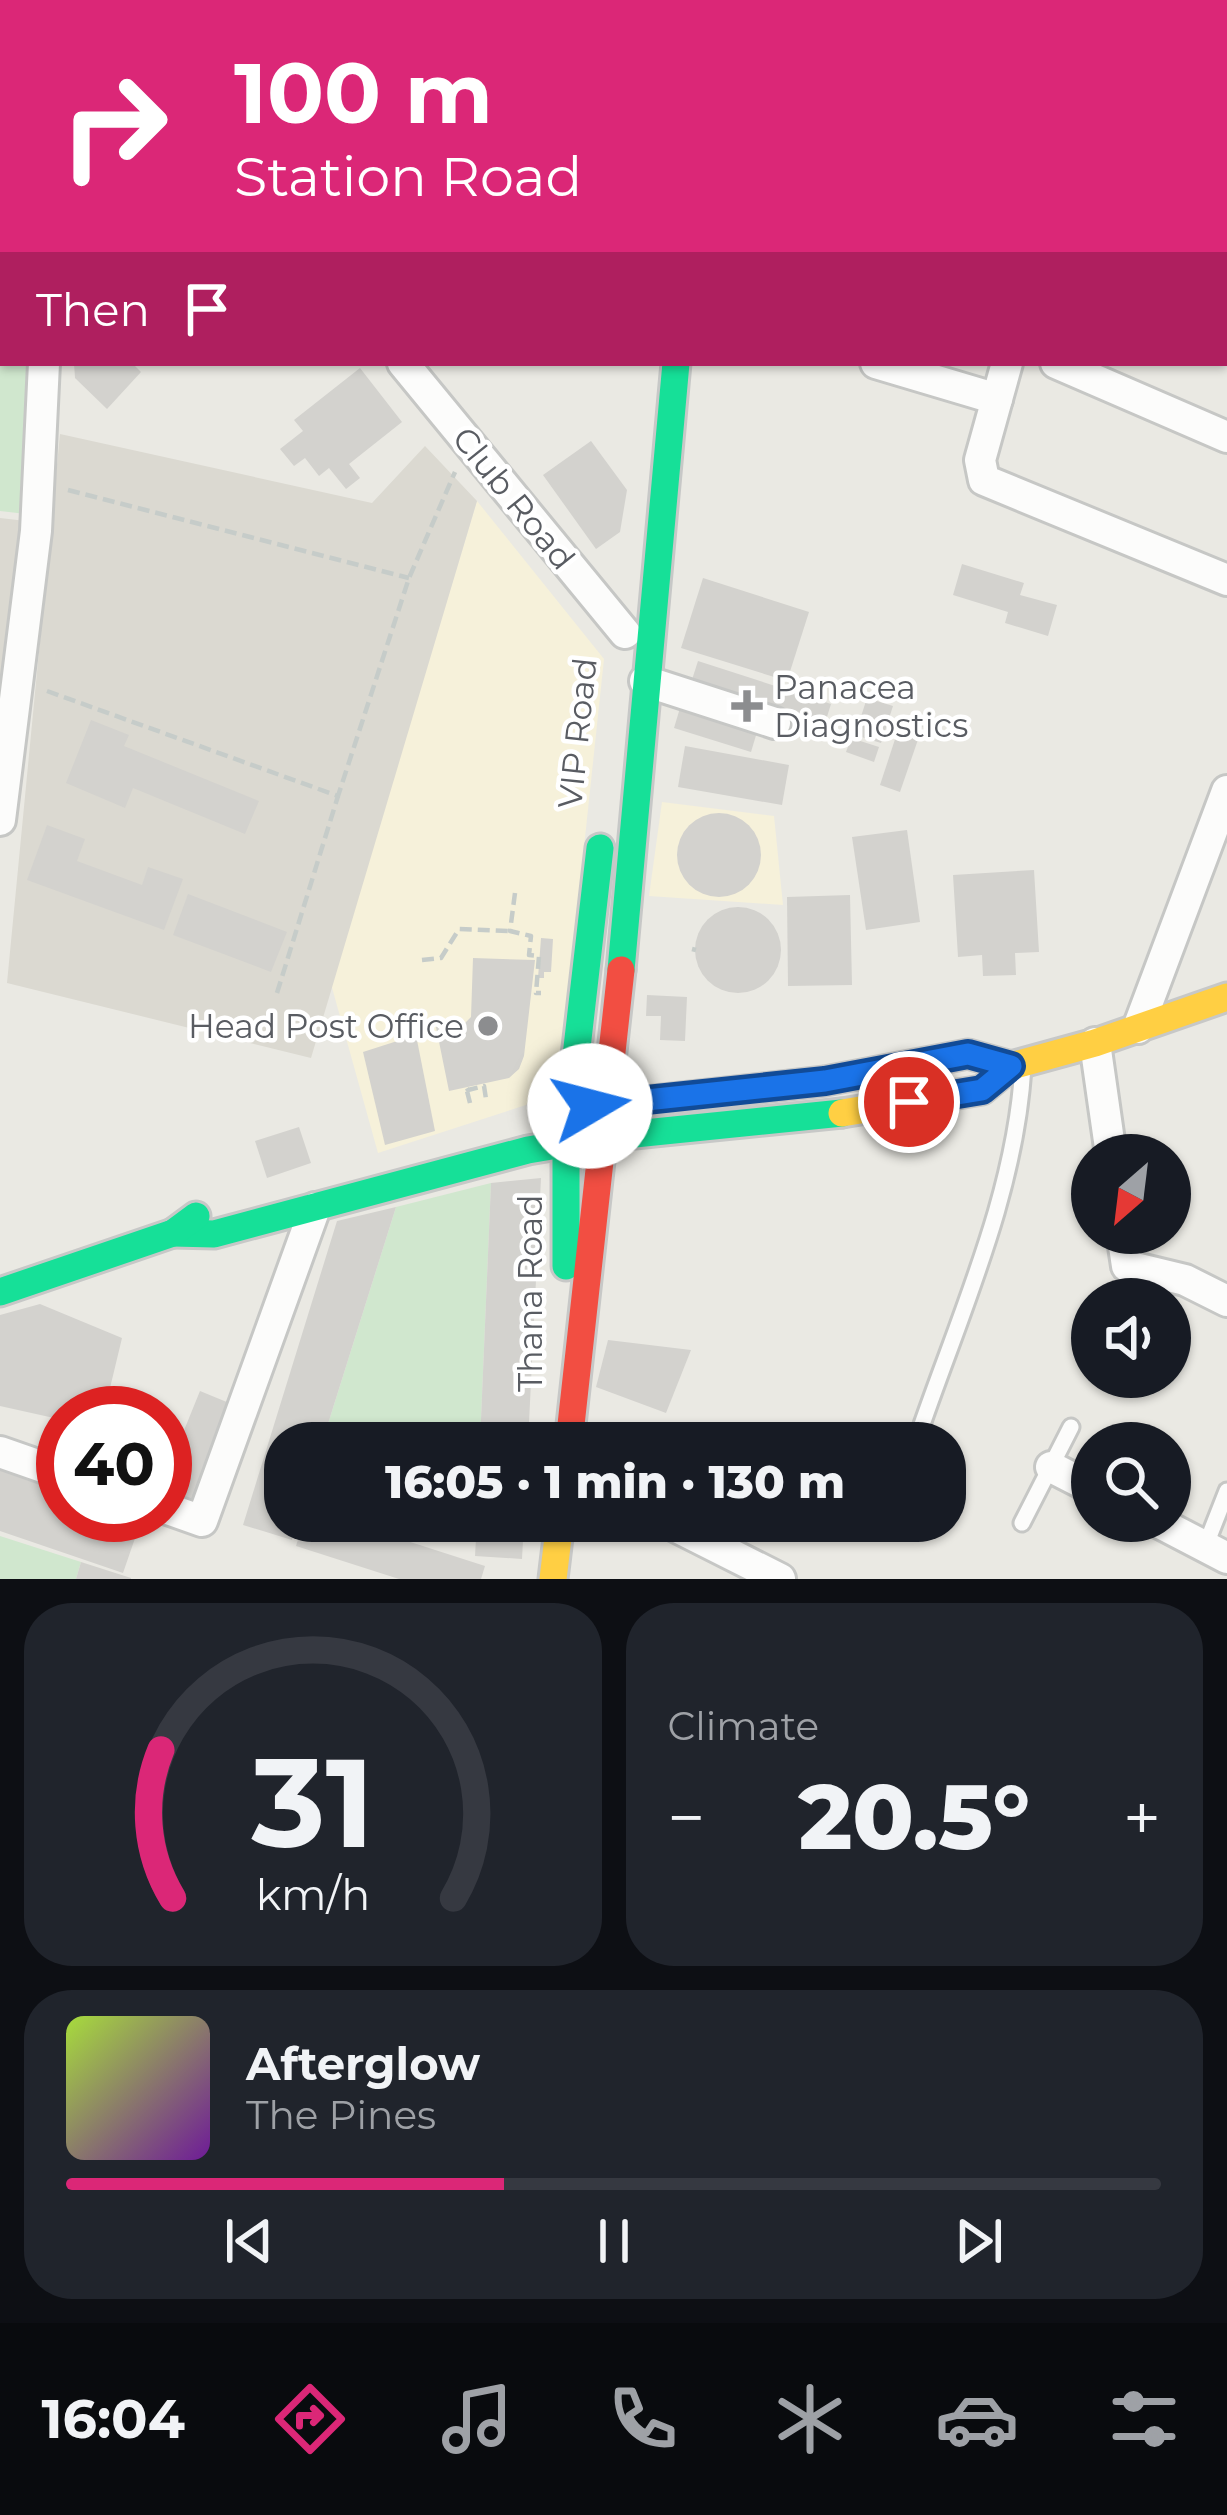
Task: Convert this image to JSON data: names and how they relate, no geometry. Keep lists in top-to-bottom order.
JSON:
{
  "streets": {
    "street": ["Club Road", "VIP Road", "Thana Road"]
  },
  "crossings": [
    ["Club Road", "VIP Road"]
  ],
  "places": {
    "health": ["Panacea Diagnostics"],
    "other": ["Head Post Office"]
  },
  "north": "bottom left",
  "page": {
    "turn": ["100 m", "Station Road"],
    "then": "Then",
    "limit": "40",
    "trip": "16:05 · 1 min · 130 m",
    "tile": "Climate",
    "heat": ["−", "20.5°", "+"],
    "song": ["Afterglow", "The Pines"],
    "tabs": "16:04",
    "gauge": ["31", "km/h"]
  }
}
